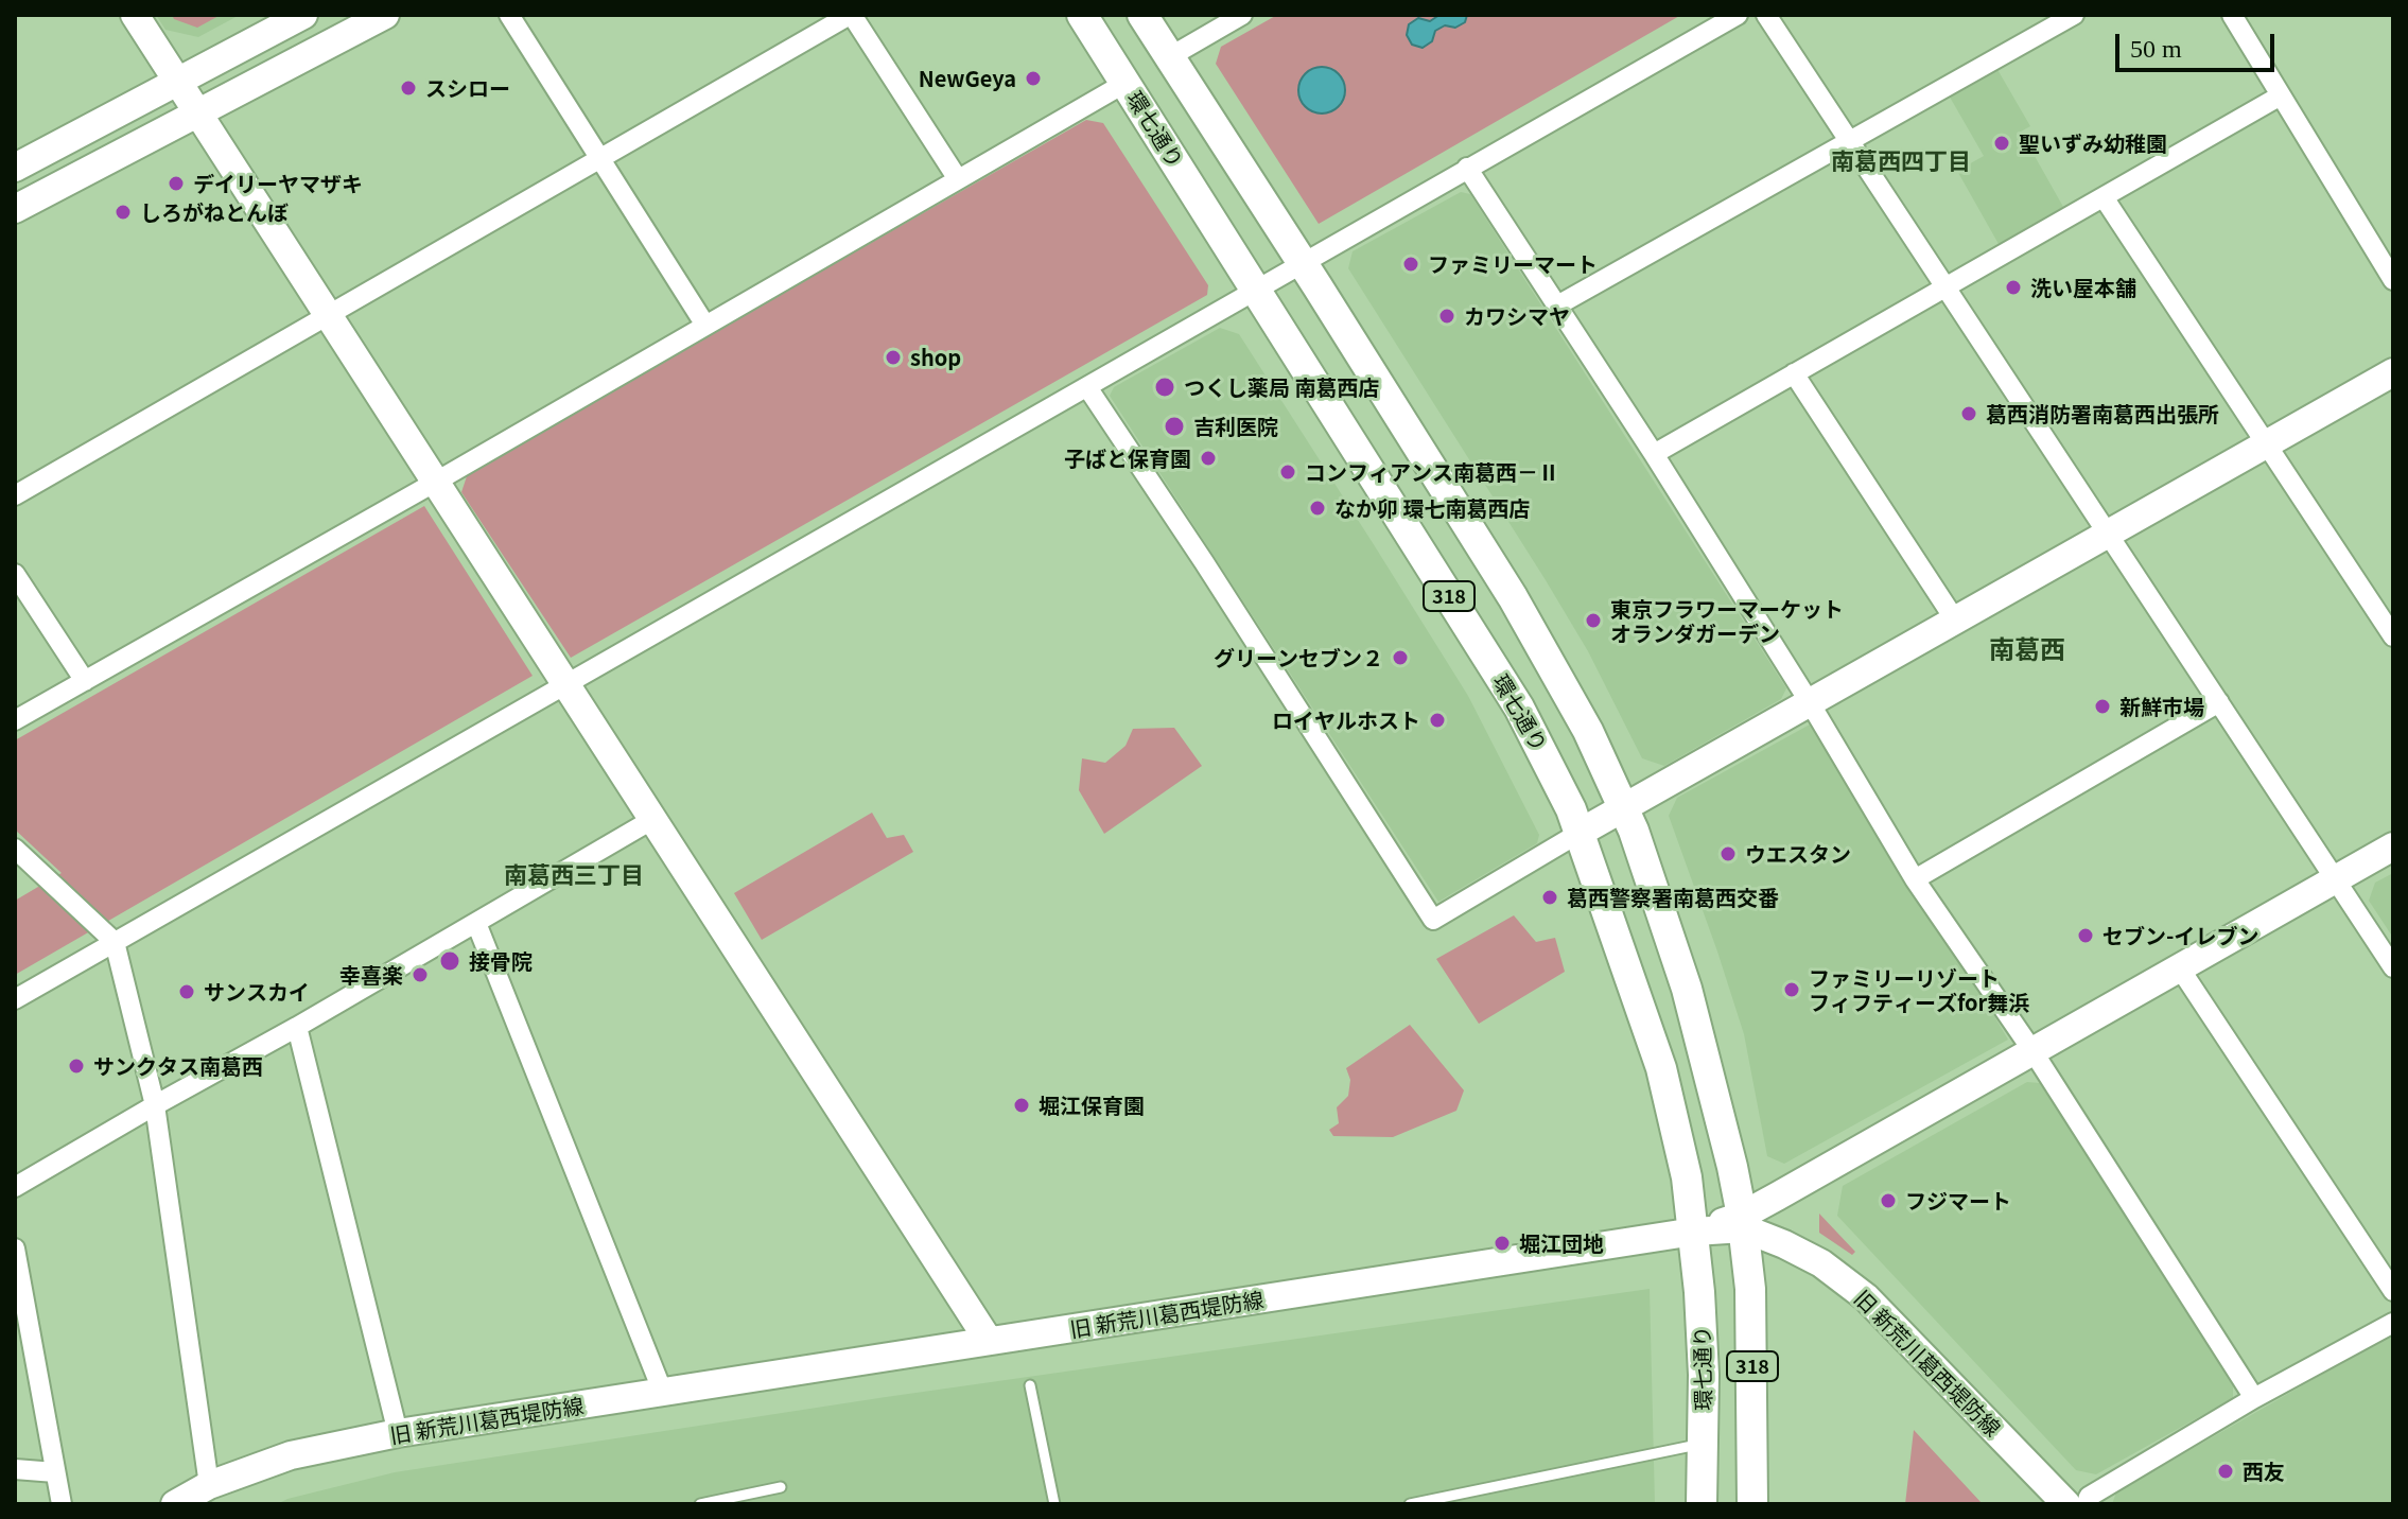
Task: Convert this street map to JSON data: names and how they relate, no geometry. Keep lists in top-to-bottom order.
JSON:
{
  "streets": {
    "main road": ["環七通り", "318"],
    "street": ["旧 新荒川葛西堤防線"]
  },
  "crossings": [
    ["環七通り", "旧 新荒川葛西堤防線"],
    ["318", "旧 新荒川葛西堤防線"]
  ],
  "districts": ["南葛西四丁目", "南葛西", "南葛西三丁目"],
  "places": [
    "NewGeya",
    "スシロー",
    "聖いずみ幼稚園",
    "デイリーヤマザキ",
    "しろがねとんぼ",
    "ファミリーマート",
    "洗い屋本舗",
    "カワシマヤ",
    "shop",
    "つくし薬局 南葛西店",
    "葛西消防署南葛西出張所",
    "吉利医院",
    "子ばと保育園",
    "コンフィアンス南葛西－Ⅱ",
    "なか卯 環七南葛西店",
    "東京フラワーマーケット オランダガーデン",
    "グリーンセブン２",
    "新鮮市場",
    "ロイヤルホスト",
    "ウエスタン",
    "葛西警察署南葛西交番",
    "セブン-イレブン",
    "接骨院",
    "幸喜楽",
    "ファミリーリゾート フィフティーズfor舞浜",
    "サンスカイ",
    "サンクタス南葛西",
    "堀江保育園",
    "フジマート",
    "堀江団地",
    "西友"
  ],
  "scale_bar": "50 m"
}
